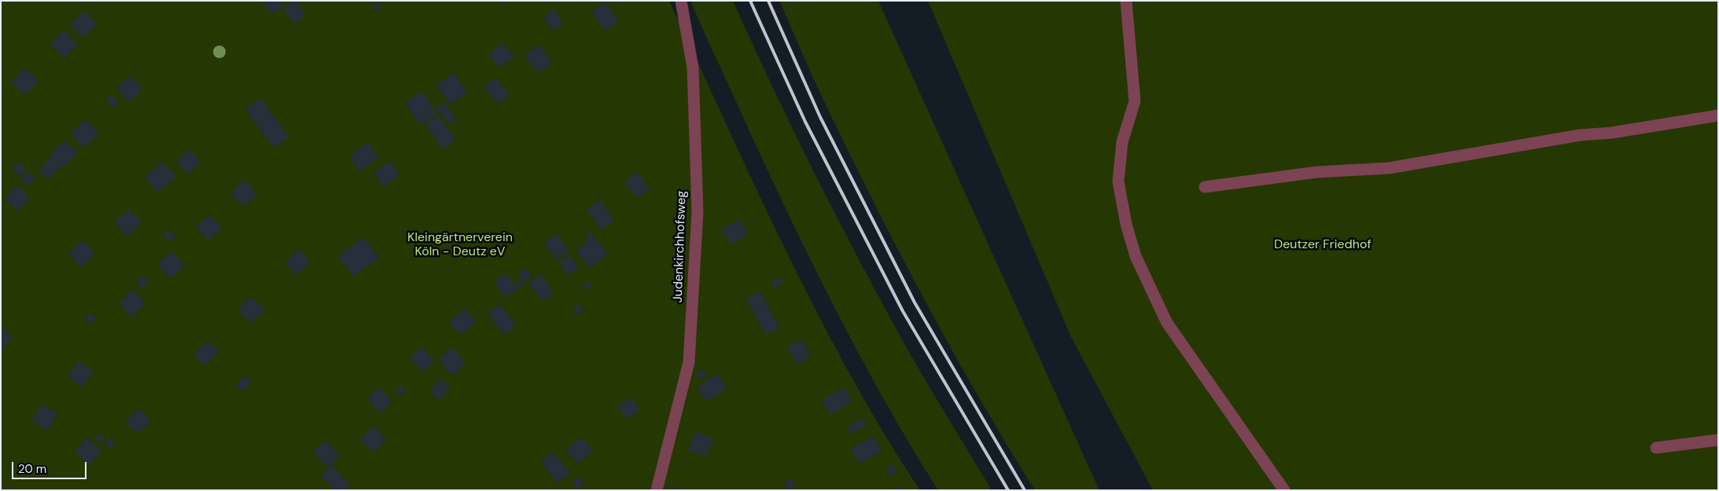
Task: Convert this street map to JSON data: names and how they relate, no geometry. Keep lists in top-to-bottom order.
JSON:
{
  "streets": {
    "lane": ["Judenkirchhofsweg"]
  },
  "parks": ["Kleingärtnerverein Köln - Deutz eV", "Deutzer Friedhof"],
  "scale_bar": "20 m"
}
